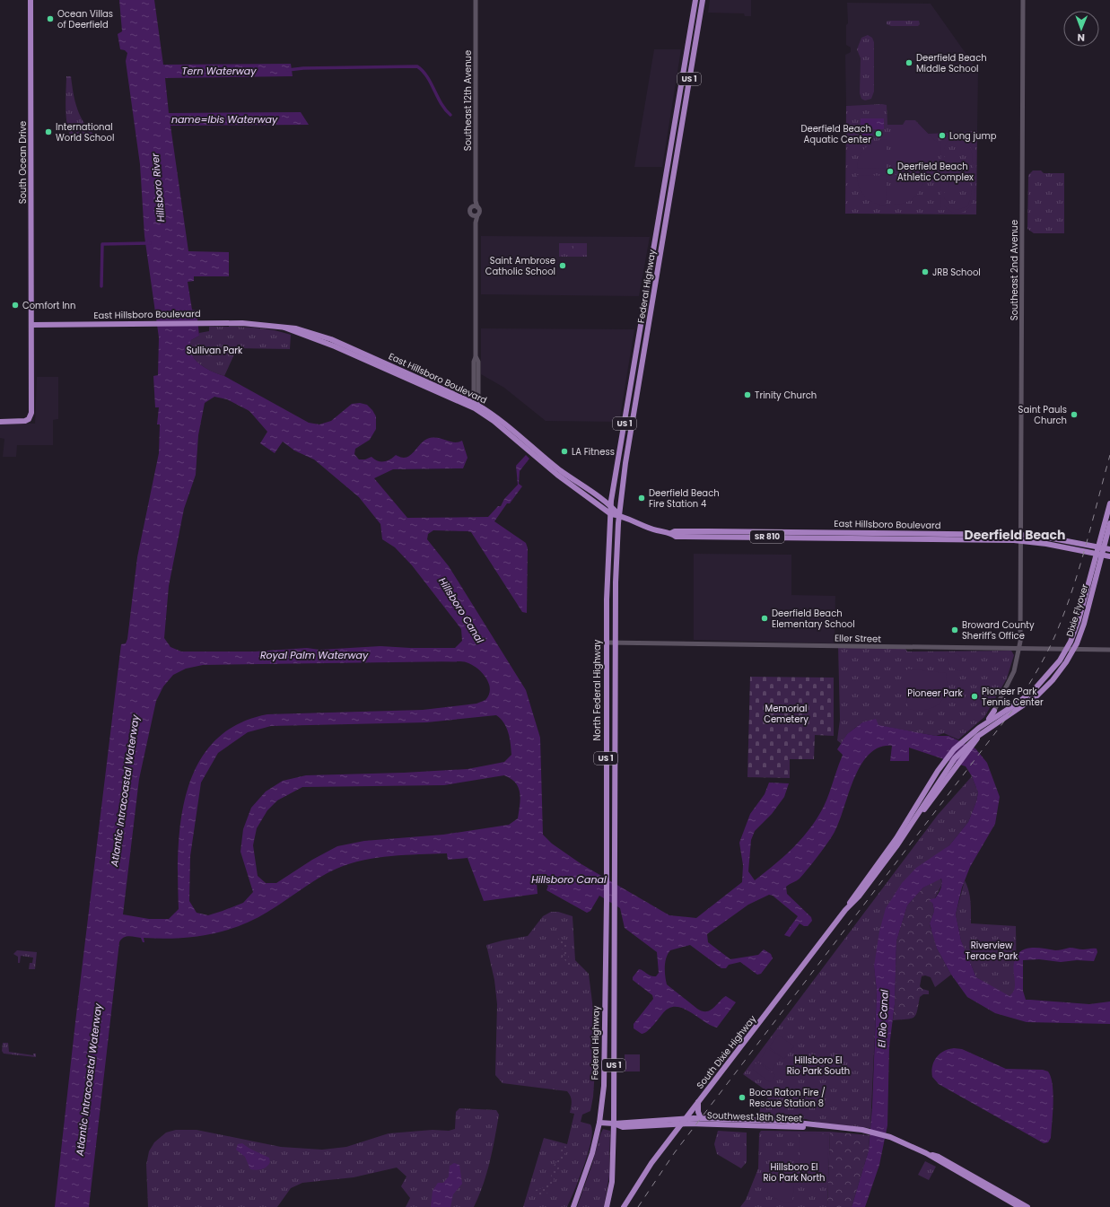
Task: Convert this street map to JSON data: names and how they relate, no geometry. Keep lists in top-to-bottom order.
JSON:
{
  "streets": {
    "main road": [
      "US 1",
      "South Ocean Drive",
      "Federal Highway",
      "East Hillsboro Boulevard",
      "SR 810",
      "Dixie Flyover",
      "North Federal Highway",
      "South Dixie Highway",
      "Southwest 18th Street"
    ],
    "street": ["Southeast 12th Avenue", "Southeast 2nd Avenue", "Eller Street"]
  },
  "crossings": [
    ["US 1", "North Federal Highway"],
    ["US 1", "Southwest 18th Street"],
    ["South Ocean Drive", "East Hillsboro Boulevard"],
    ["Southeast 2nd Avenue", "East Hillsboro Boulevard"],
    ["Southeast 2nd Avenue", "Eller Street"],
    ["Federal Highway", "East Hillsboro Boulevard"],
    ["Federal Highway", "North Federal Highway"],
    ["East Hillsboro Boulevard", "SR 810"],
    ["East Hillsboro Boulevard", "Dixie Flyover"],
    ["East Hillsboro Boulevard", "North Federal Highway"],
    ["SR 810", "Dixie Flyover"],
    ["Dixie Flyover", "South Dixie Highway"],
    ["Eller Street", "North Federal Highway"],
    ["South Dixie Highway", "Southwest 18th Street"]
  ],
  "districts": ["Deerfield Beach"],
  "water": [
    "Tern Waterway",
    "name=Ibis Waterway",
    "Hillsboro River",
    "Hillsboro Canal",
    "Royal Palm Waterway",
    "Atlantic Intracoastal Waterway",
    "El Rio Canal"
  ],
  "parks": [
    "Sullivan Park",
    "Pioneer Park",
    "Memorial Cemetery",
    "Riverview Terace Park",
    "Hillsboro El Rio Park South",
    "Hillsboro El Rio Park North"
  ],
  "places": [
    "Ocean Villas of Deerfield",
    "Deerfield Beach Middle School",
    "International World School",
    "Deerfield Beach Aquatic Center",
    "Long jump",
    "Deerfield Beach Athletic Complex",
    "Saint Ambrose Catholic School",
    "JRB School",
    "Comfort Inn",
    "Trinity Church",
    "Saint Pauls Church",
    "LA Fitness",
    "Deerfield Beach Fire Station 4",
    "Deerfield Beach Elementary School",
    "Broward County Sheriff's Office",
    "Pioneer Park Tennis Center",
    "Boca Raton Fire / Rescue Station 8"
  ],
  "north": "bottom"
}
